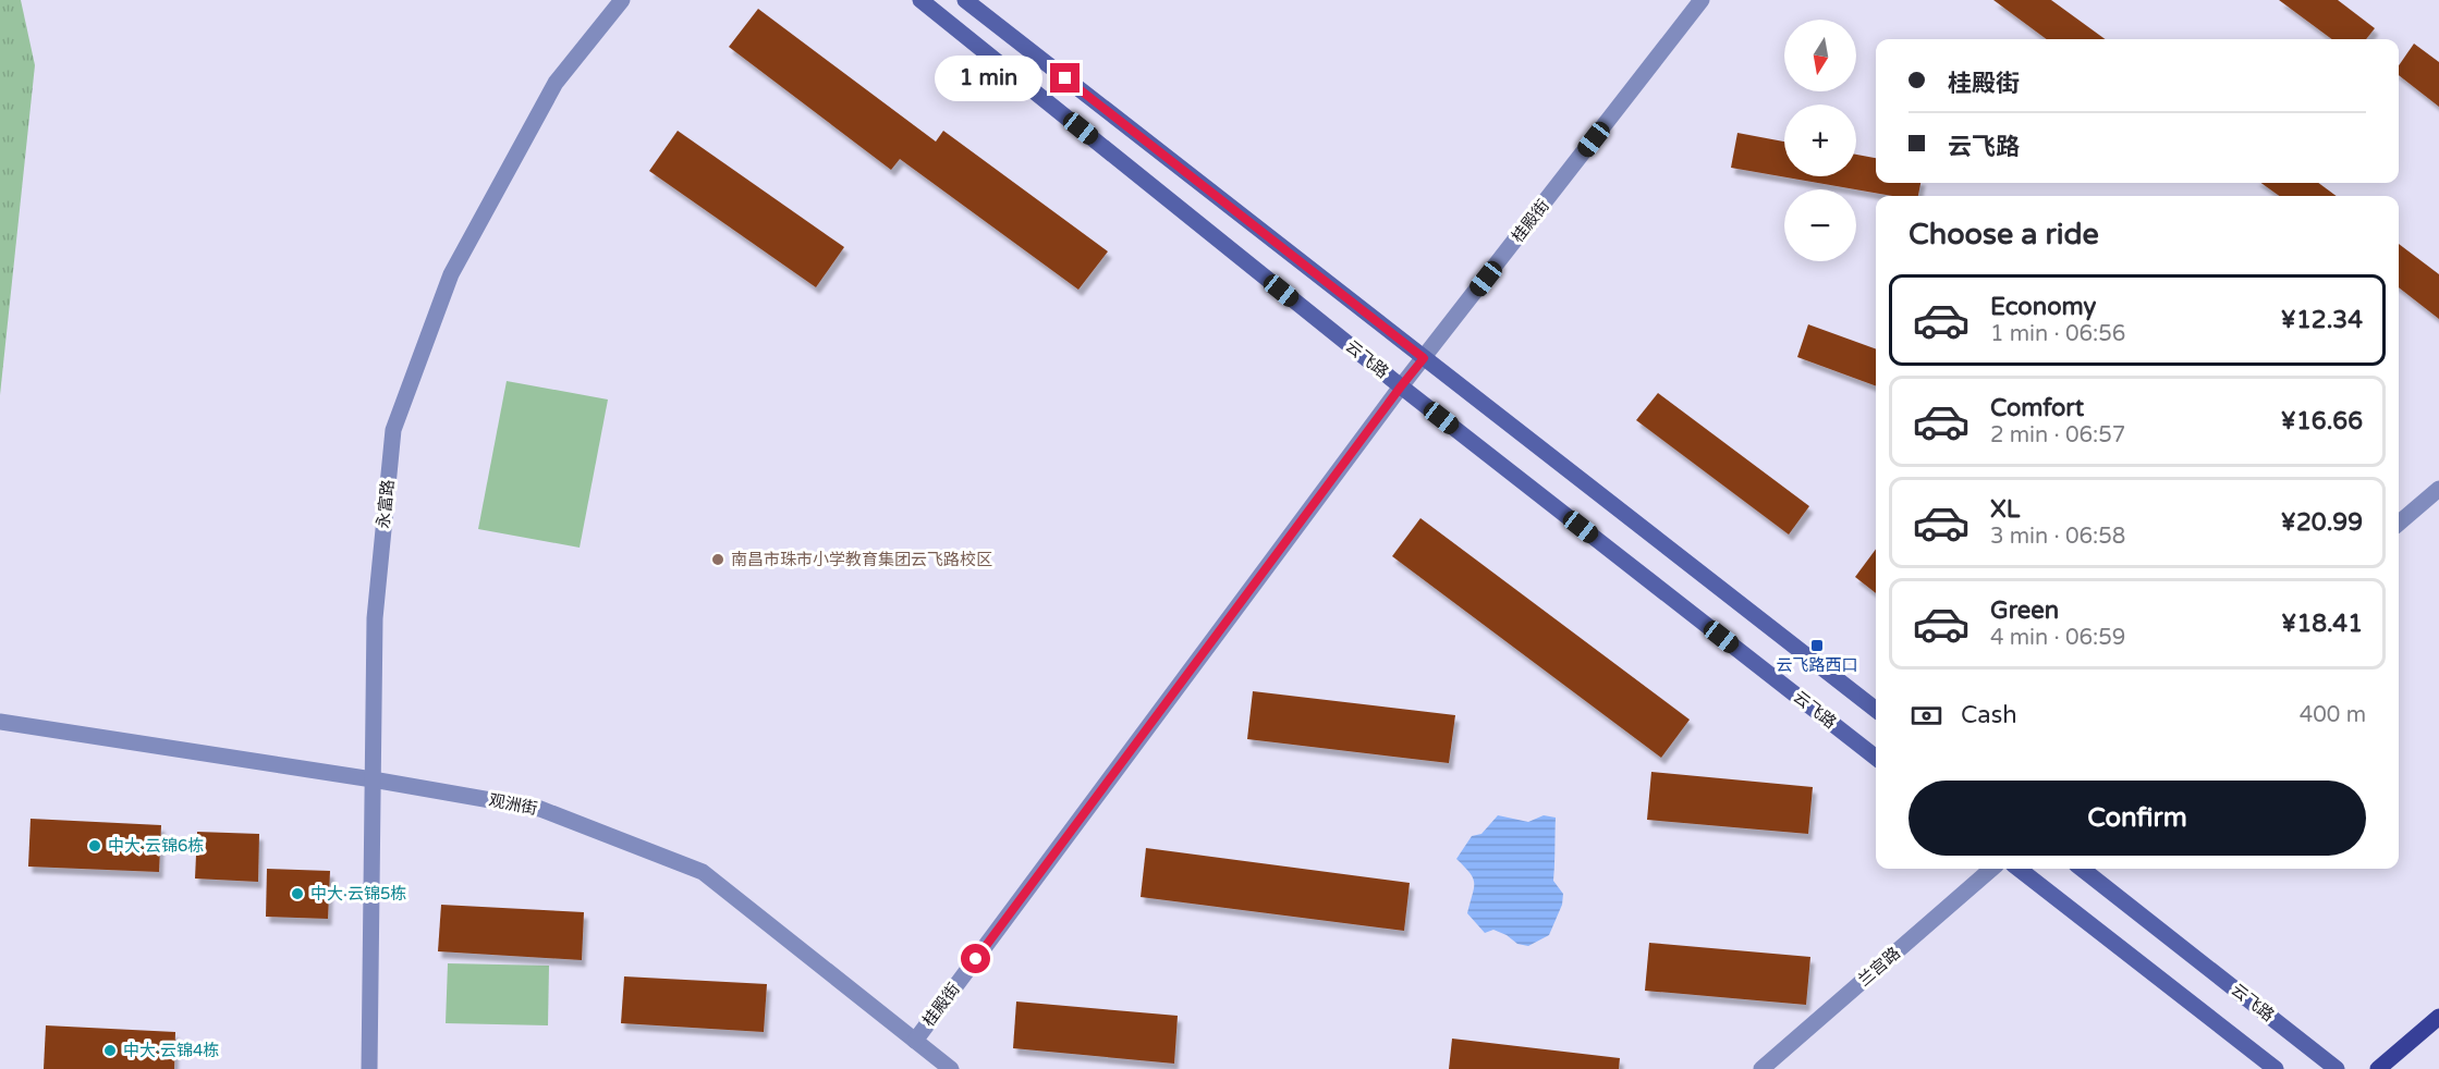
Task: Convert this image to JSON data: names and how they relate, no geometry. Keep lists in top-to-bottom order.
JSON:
{
  "streets": {
    "main road": ["云飞路"],
    "street": [
      "桂殿街",
      "永富路",
      "观洲街",
      "兰宫路"
    ]
  },
  "crossings": [
    ["桂殿街", "云飞路"],
    ["桂殿街", "观洲街"],
    ["永富路", "观洲街"]
  ],
  "places": {
    "other": [
      "南昌市珠市小学教育集团云飞路校区",
      "中大·云锦6栋",
      "中大·云锦5栋",
      "中大·云锦4栋"
    ],
    "transit": ["云飞路西口"]
  },
  "north": "bottom",
  "page": {
    "map_buttons": ["+", "−"],
    "banner": ["桂殿街", "云飞路"],
    "bubble": "1 min",
    "heading": "Choose a ride",
    "list": [
      {
        "name": "Economy",
        "note": "1 min · 06:56",
        "value": "¥12.34"
      },
      {
        "name": "Comfort",
        "note": "2 min · 06:57",
        "value": "¥16.66"
      },
      {
        "name": "XL",
        "note": "3 min · 06:58",
        "value": "¥20.99"
      },
      {
        "name": "Green",
        "note": "4 min · 06:59",
        "value": "¥18.41"
      }
    ],
    "pay": ["Cash", "400 m"],
    "buttons": "Confirm"
  }
}
